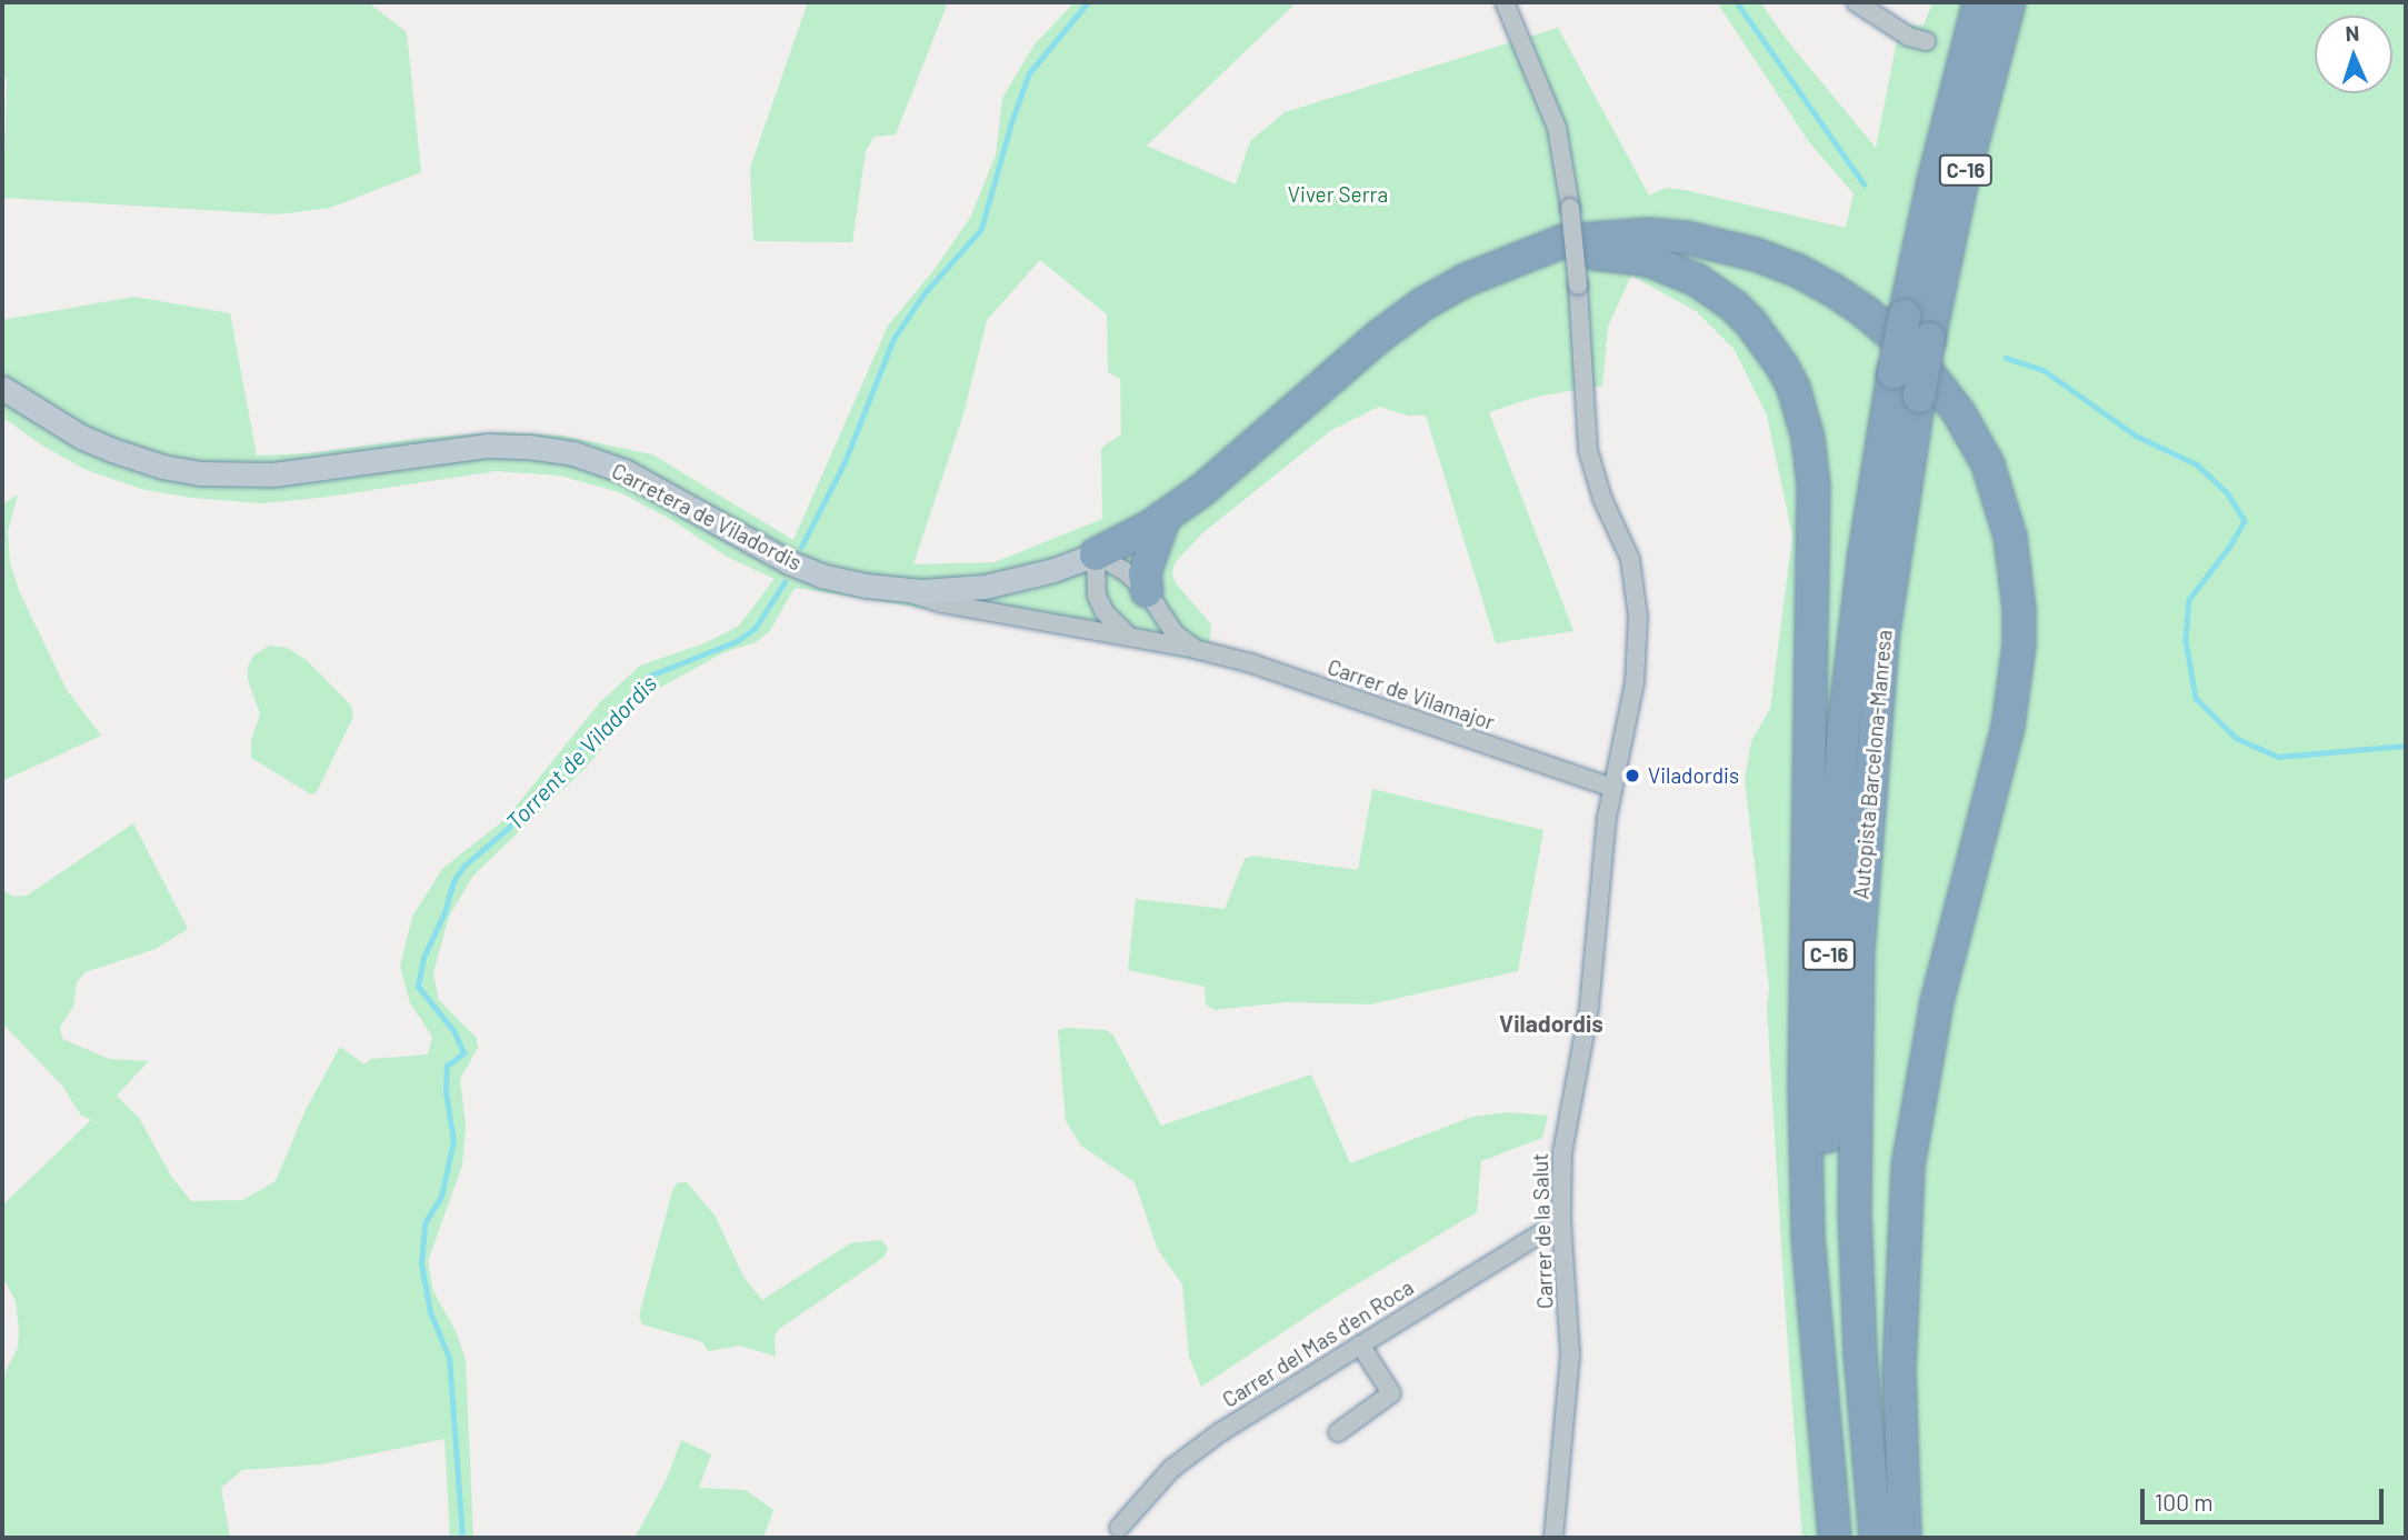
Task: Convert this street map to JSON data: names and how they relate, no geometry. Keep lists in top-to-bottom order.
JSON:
{
  "streets": {
    "highway": ["C-16", "Autopista Barcelona-Manresa"],
    "street": [
      "Carretera de Viladordis",
      "Carrer de Vilamajor",
      "Carrer de la Salut",
      "Carrer del Mas d'en Roca"
    ]
  },
  "crossings": [
    ["Carretera de Viladordis", "Carrer de Vilamajor"],
    ["Carrer de Vilamajor", "Carrer de la Salut"],
    ["Carrer de la Salut", "Carrer del Mas d'en Roca"]
  ],
  "districts": ["Viladordis"],
  "water": ["Torrent de Viladordis"],
  "parks": ["Viver Serra"],
  "places": ["Viladordis"],
  "scale_bar": "100 m",
  "north": "top"
}
